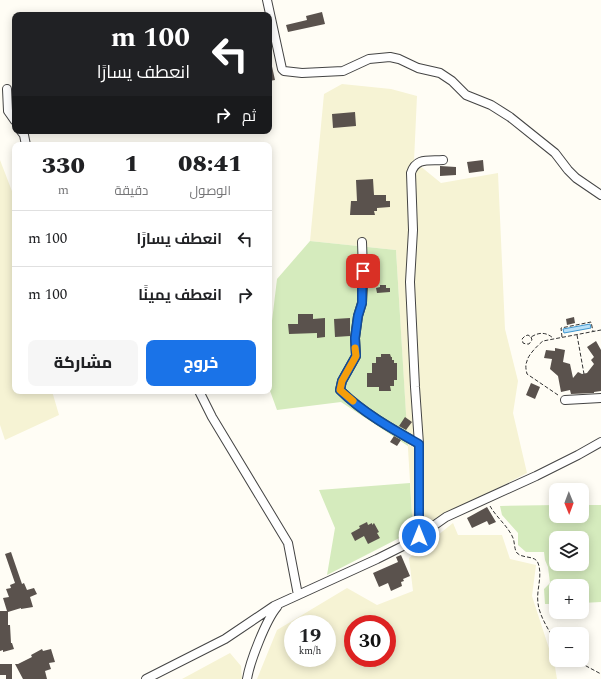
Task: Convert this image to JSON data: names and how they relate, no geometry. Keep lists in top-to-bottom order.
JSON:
{
  "north": "bottom",
  "page": {
    "turn": ["100 m", "انعطف يسارًا"],
    "then": "ثم",
    "eta": [
      "08:41",
      "الوصول",
      "1",
      "دقيقة",
      "330",
      "m"
    ],
    "list": [
      {
        "name": "انعطف يسارًا",
        "value": "100 m"
      },
      {
        "name": "انعطف يمينًا",
        "value": "100 m"
      }
    ],
    "buttons": ["خروج", "مشاركة"],
    "map_buttons": ["+", "−"],
    "speed": "19 km/h",
    "limit": "30"
  }
}
